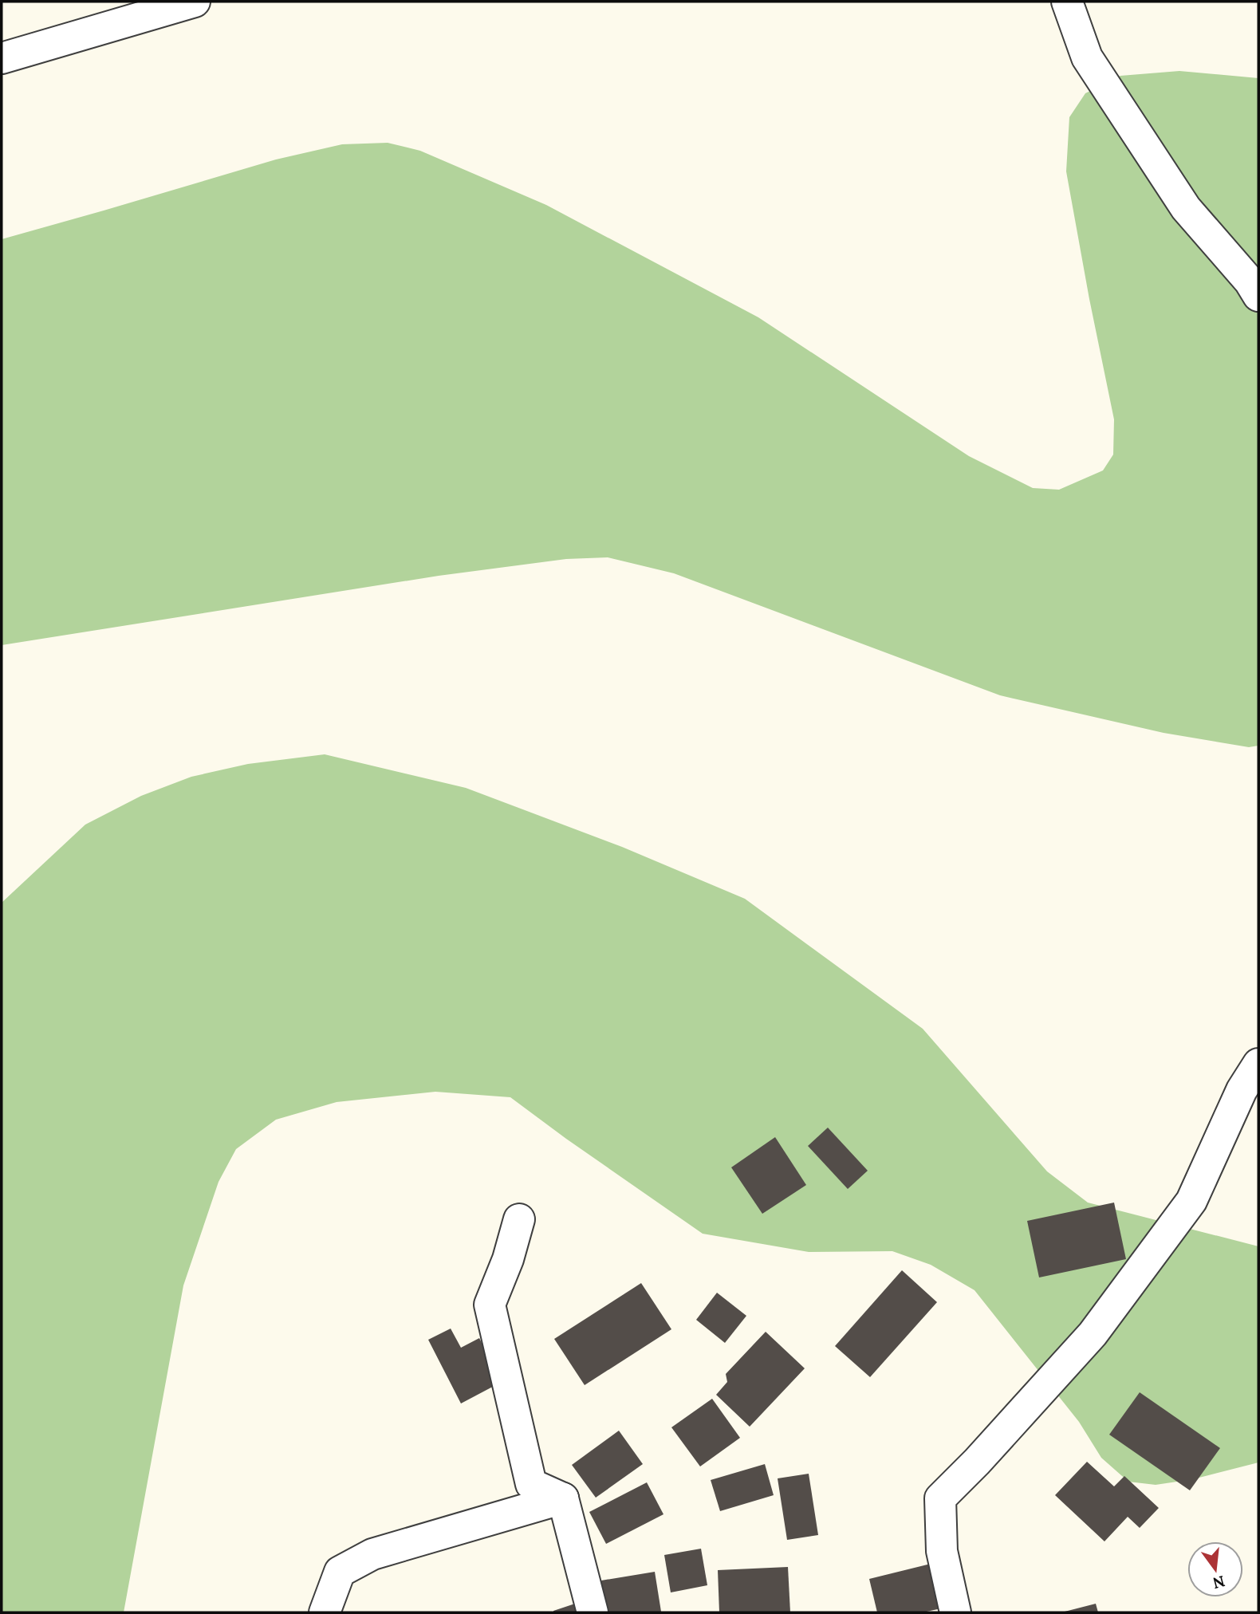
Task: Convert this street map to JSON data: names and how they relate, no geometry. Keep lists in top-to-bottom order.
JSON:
{
  "north": "bottom"
}
